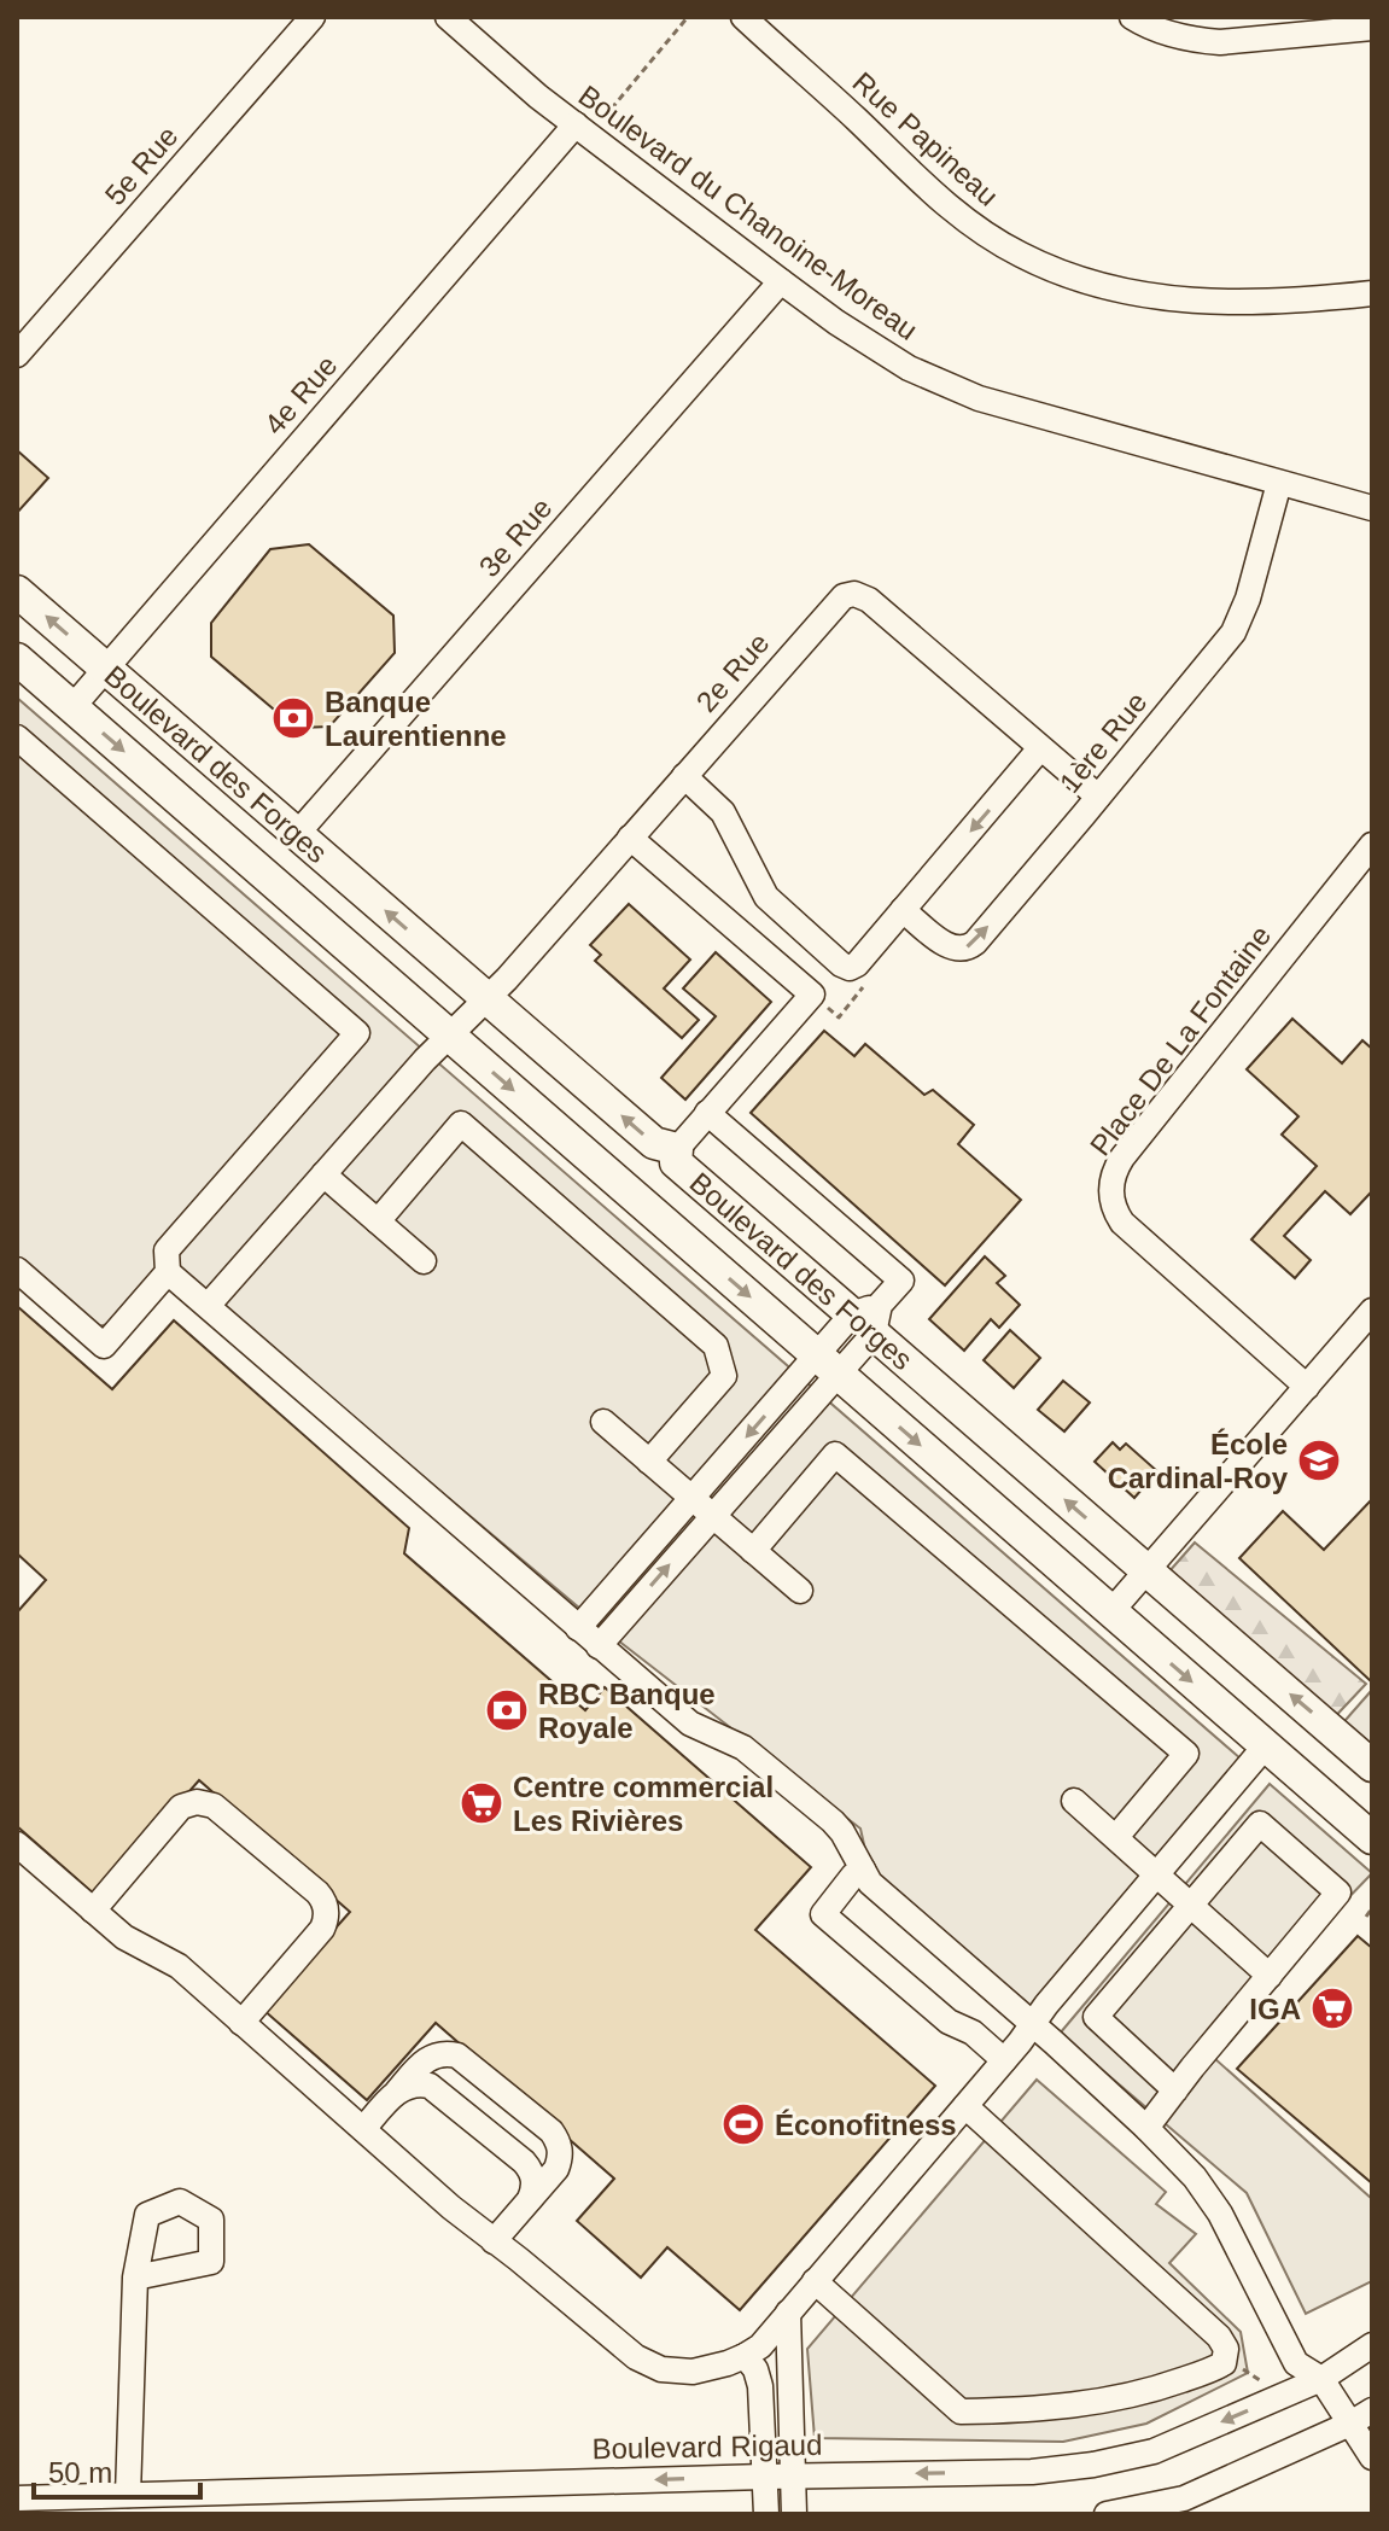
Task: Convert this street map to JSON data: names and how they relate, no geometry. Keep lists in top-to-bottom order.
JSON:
{
  "streets": {
    "main road": ["Boulevard des Forges"],
    "street": [
      "Rue Papineau",
      "5e Rue",
      "Boulevard du Chanoine-Moreau",
      "4e Rue",
      "3e Rue",
      "2e Rue",
      "1ère Rue",
      "Place De La Fontaine",
      "Boulevard Rigaud"
    ]
  },
  "crossings": [
    ["Boulevard du Chanoine-Moreau", "4e Rue"],
    ["Boulevard du Chanoine-Moreau", "3e Rue"],
    ["Boulevard du Chanoine-Moreau", "1ère Rue"],
    ["4e Rue", "Boulevard des Forges"],
    ["3e Rue", "Boulevard des Forges"],
    ["2e Rue", "1ère Rue"],
    ["2e Rue", "Boulevard des Forges"]
  ],
  "one_way": ["Boulevard Rigaud"],
  "places": {
    "bank": ["Banque Laurentienne", "RBC Banque Royale"],
    "school or university": ["École Cardinal-Roy"],
    "supermarket": ["Centre commercial Les Rivières", "IGA"],
    "sports": ["Éconofitness"]
  },
  "scale_bar": "50 m"
}
